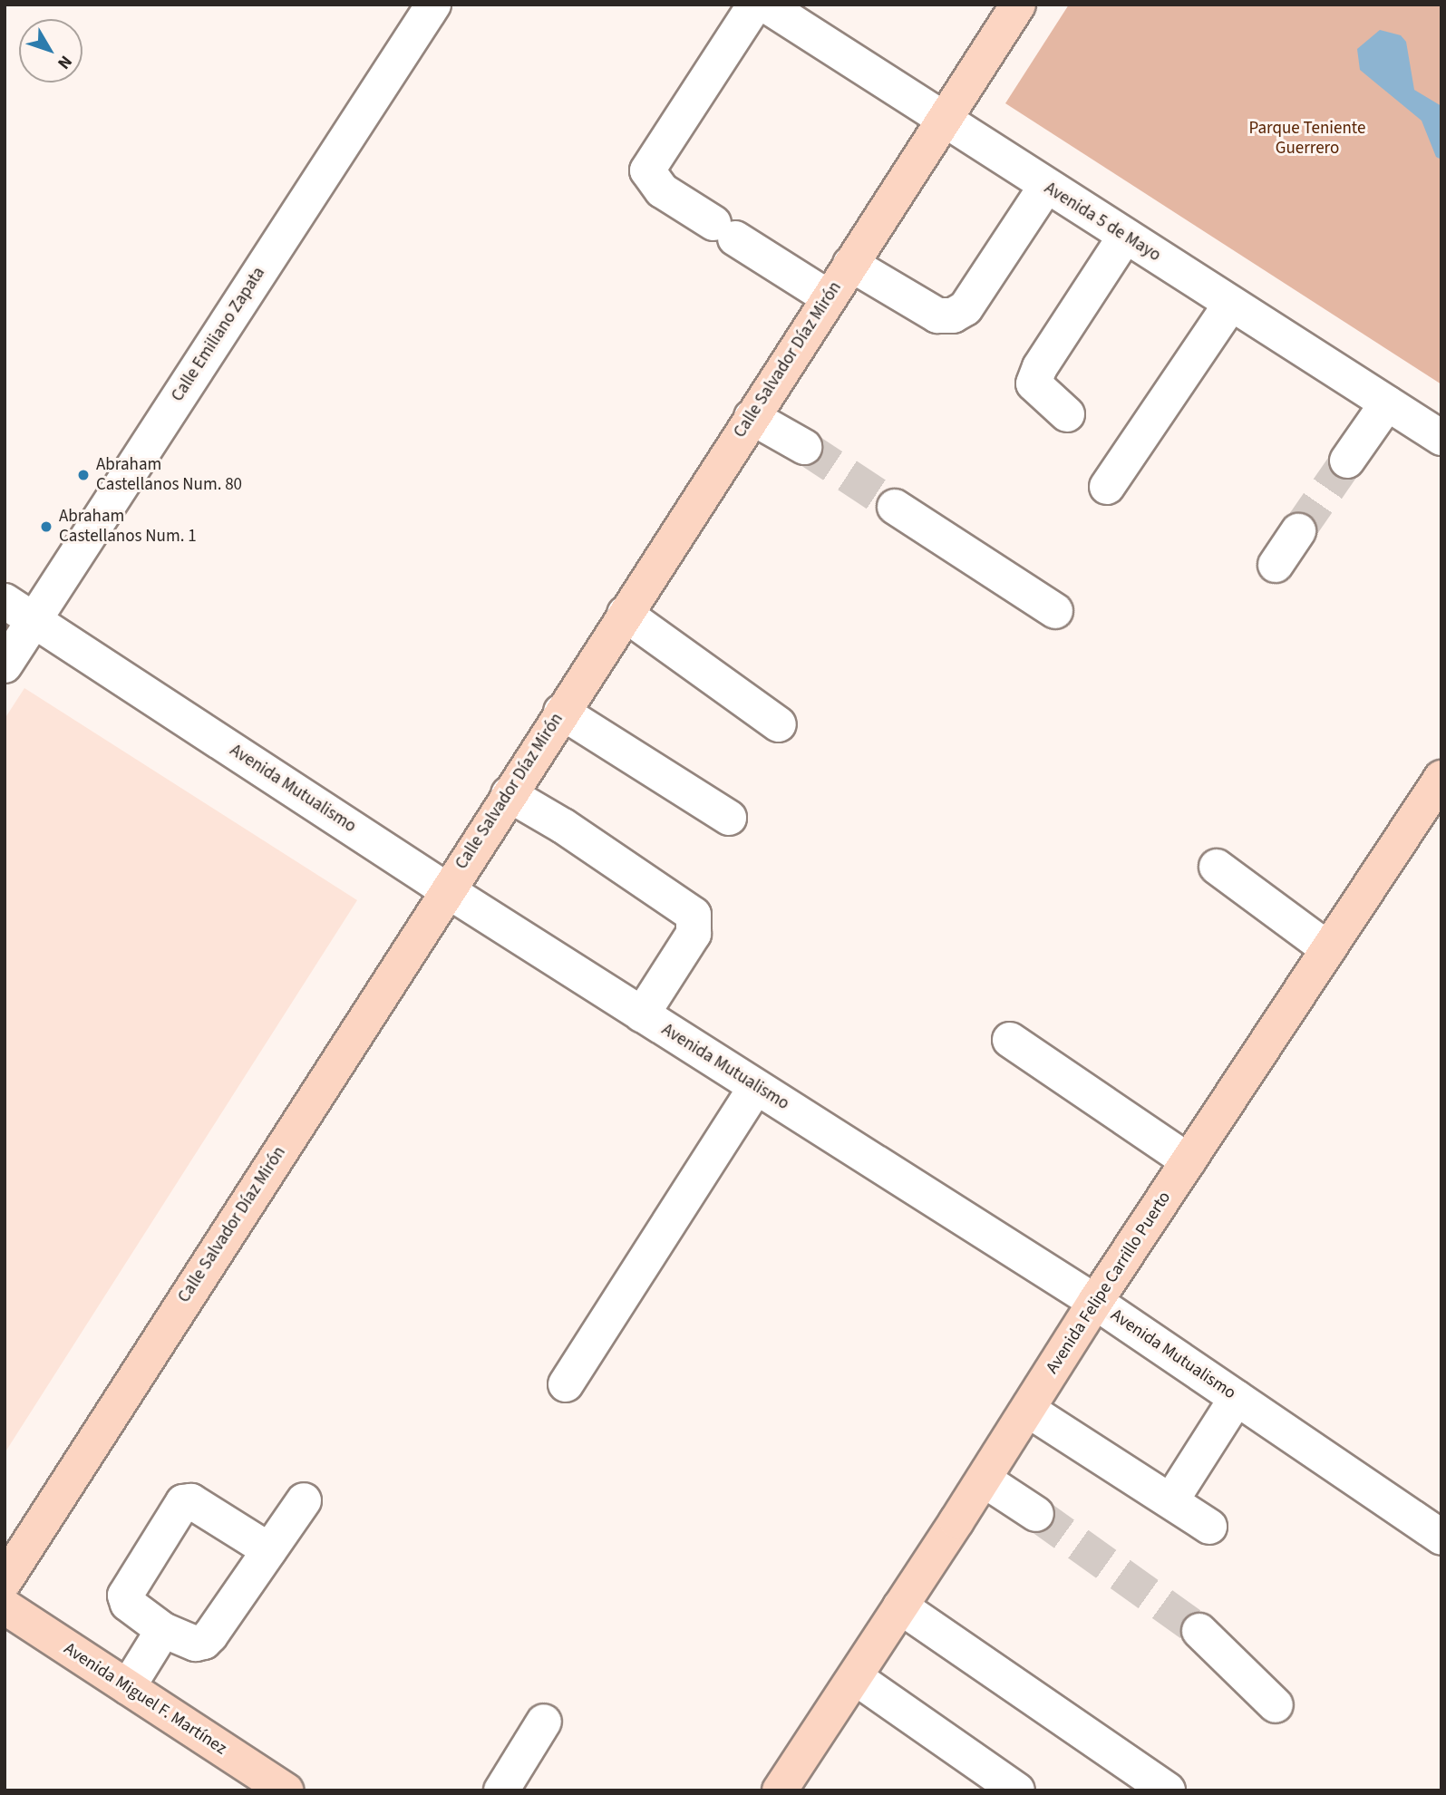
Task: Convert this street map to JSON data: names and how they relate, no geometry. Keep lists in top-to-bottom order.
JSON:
{
  "streets": {
    "main road": ["Calle Salvador Díaz Mirón", "Avenida Felipe Carrillo Puerto", "Avenida Miguel F. Martínez"],
    "street": ["Avenida 5 de Mayo", "Calle Emiliano Zapata", "Avenida Mutualismo"]
  },
  "crossings": [
    ["Avenida 5 de Mayo", "Calle Salvador Díaz Mirón"],
    ["Calle Emiliano Zapata", "Avenida Mutualismo"],
    ["Calle Salvador Díaz Mirón", "Avenida Mutualismo"],
    ["Avenida Mutualismo", "Avenida Felipe Carrillo Puerto"]
  ],
  "parks": ["Parque Teniente Guerrero"],
  "places": ["Abraham Castellanos Num. 80", "Abraham Castellanos Num. 1"],
  "north": "bottom right"
}
